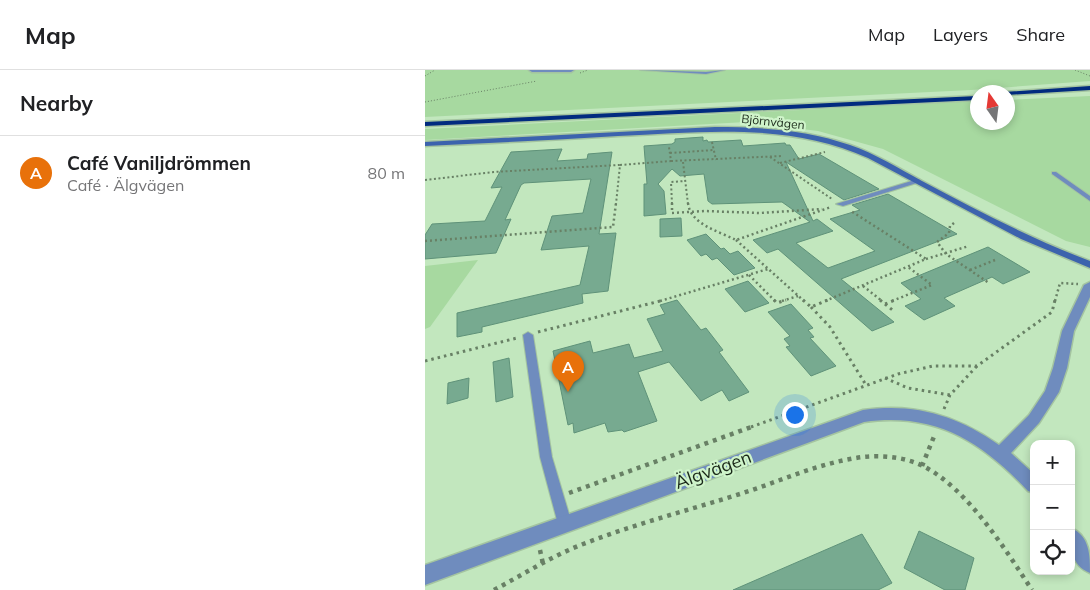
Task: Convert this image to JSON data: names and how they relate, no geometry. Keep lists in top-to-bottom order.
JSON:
{
  "streets": {
    "street": ["Björnvägen", "Älgvägen"]
  },
  "north": "top",
  "page": {
    "header": "Map",
    "nav": ["Map", "Layers", "Share"],
    "heading": "Nearby",
    "list": [
      {
        "mark": "A",
        "name": "Café Vaniljdrömmen",
        "note": "Café · Älgvägen",
        "value": "80 m"
      }
    ],
    "pins": "A",
    "map_buttons": ["+", "−"]
  }
}
